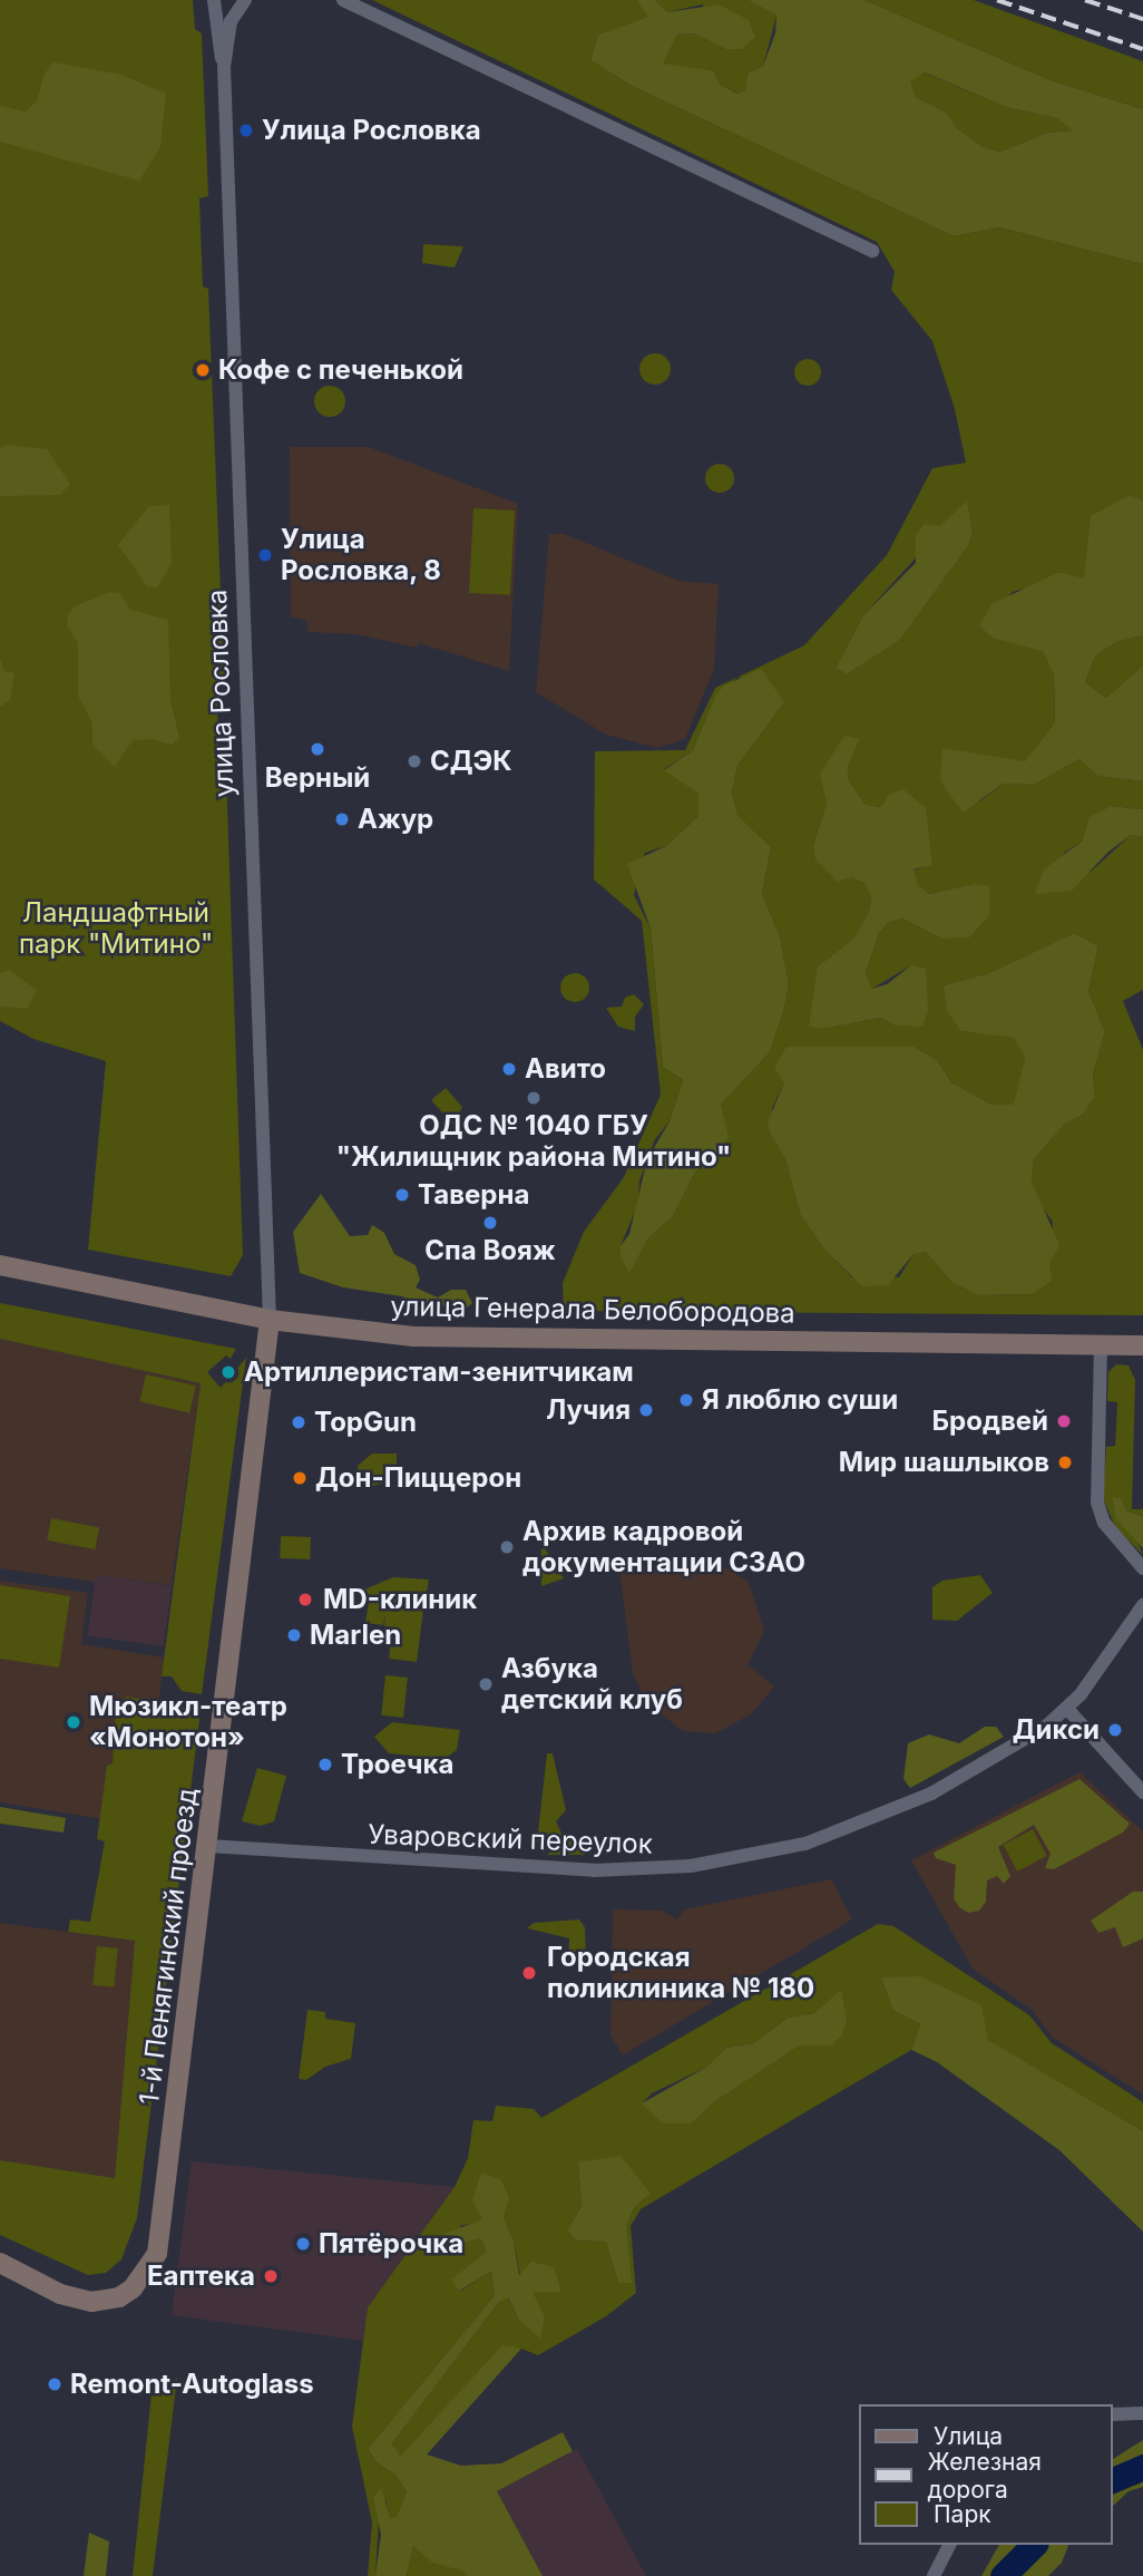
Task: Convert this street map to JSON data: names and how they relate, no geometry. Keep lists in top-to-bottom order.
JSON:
{
  "streets": {
    "main road": ["улица Генерала Белобородова", "1-й Пенягинский проезд"],
    "street": ["улица Рословка", "Уваровский переулок"]
  },
  "crossings": [
    ["улица Рословка", "улица Генерала Белобородова"],
    ["улица Рословка", "1-й Пенягинский проезд"],
    ["улица Генерала Белобородова", "1-й Пенягинский проезд"],
    ["Уваровский переулок", "1-й Пенягинский проезд"]
  ],
  "parks": ["Ландшафтный парк \"Митино\""],
  "places": [
    "Улица Рословка",
    "Кофе с печенькой",
    "Улица Рословка, 8",
    "Верный",
    "СДЭК",
    "Ажур",
    "Авито",
    "ОДС № 1040 ГБУ \"Жилищник района Митино\"",
    "Таверна",
    "Спа Вояж",
    "Артиллеристам-зенитчикам",
    "Я люблю суши",
    "Лучия",
    "Бродвей",
    "TopGun",
    "Мир шашлыков",
    "Дон-Пиццерон",
    "Архив кадровой документации СЗАО",
    "MD-клиник",
    "Marlen",
    "Азбука детский клуб",
    "Мюзикл-театр «Монотон»",
    "Дикси",
    "Троечка",
    "Городская поликлиника № 180",
    "Пятёрочка",
    "Еаптека",
    "Remont-Autoglass"
  ],
  "legend": ["Улица", "Железная дорога", "Парк"]
}
